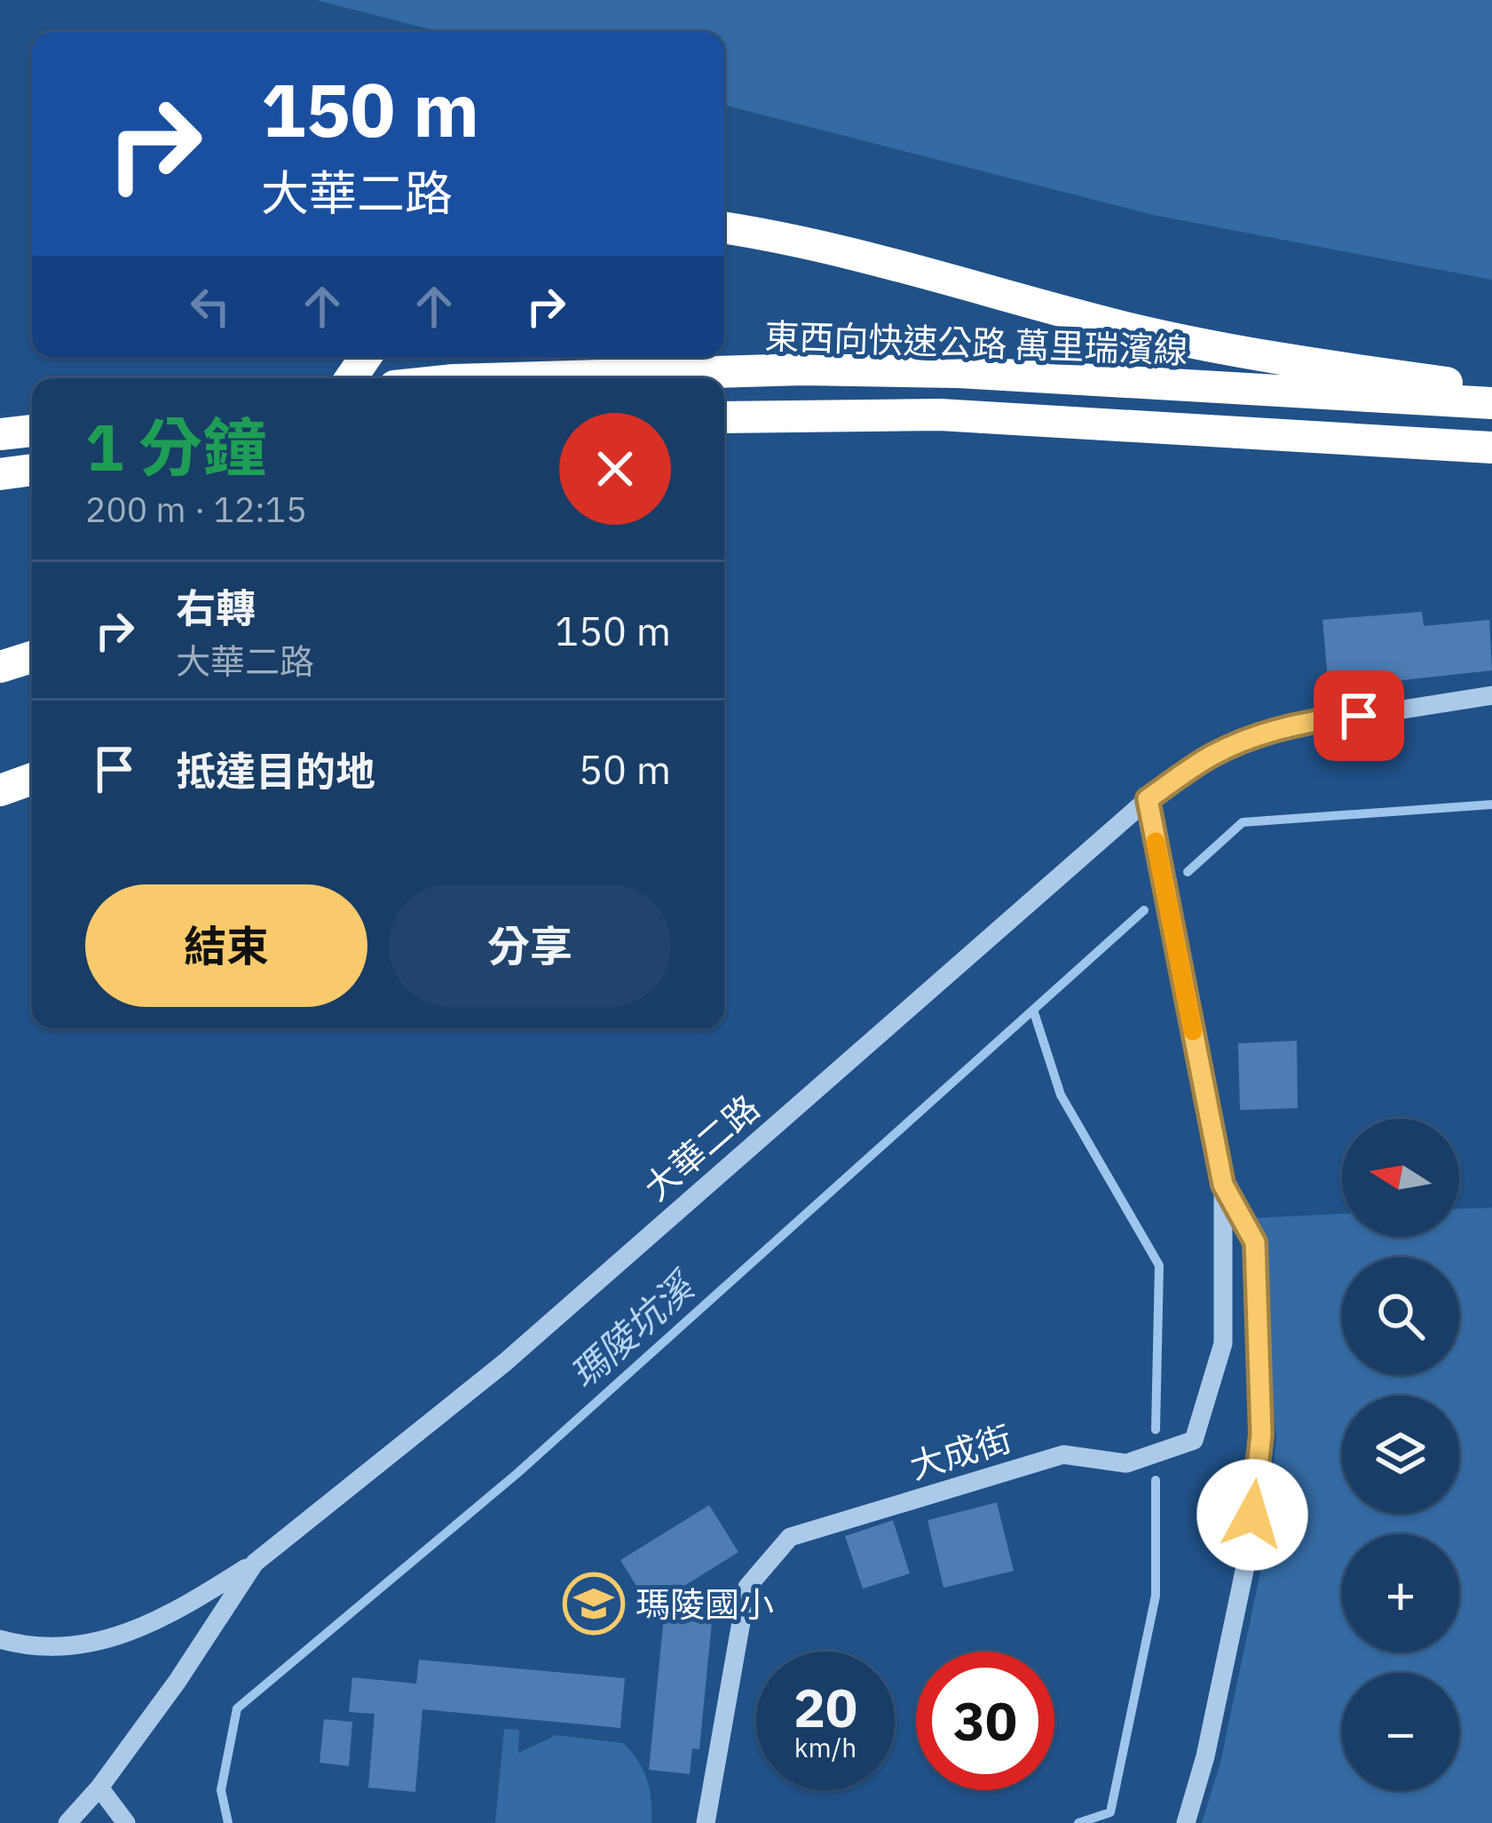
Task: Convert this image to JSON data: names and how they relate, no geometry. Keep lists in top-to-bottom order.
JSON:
{
  "streets": {
    "highway": ["東西向快速公路 萬里瑞濱線"],
    "street": ["大華二路", "大成街"]
  },
  "crossings": [
    ["大華二路", "大成街"]
  ],
  "water": ["瑪陵坑溪"],
  "places": {
    "school or university": ["瑪陵國小"]
  },
  "north": "left",
  "page": {
    "turn": ["150 m", "大華二路"],
    "heading": ["1 分鐘", "200 m · 12:15"],
    "list": [
      {
        "name": "右轉",
        "note": "大華二路",
        "value": "150 m"
      },
      {
        "name": "抵達目的地",
        "value": "50 m"
      }
    ],
    "buttons": ["結束", "分享"],
    "map_buttons": ["+", "−"],
    "speed": "20 km/h",
    "limit": "30"
  }
}
